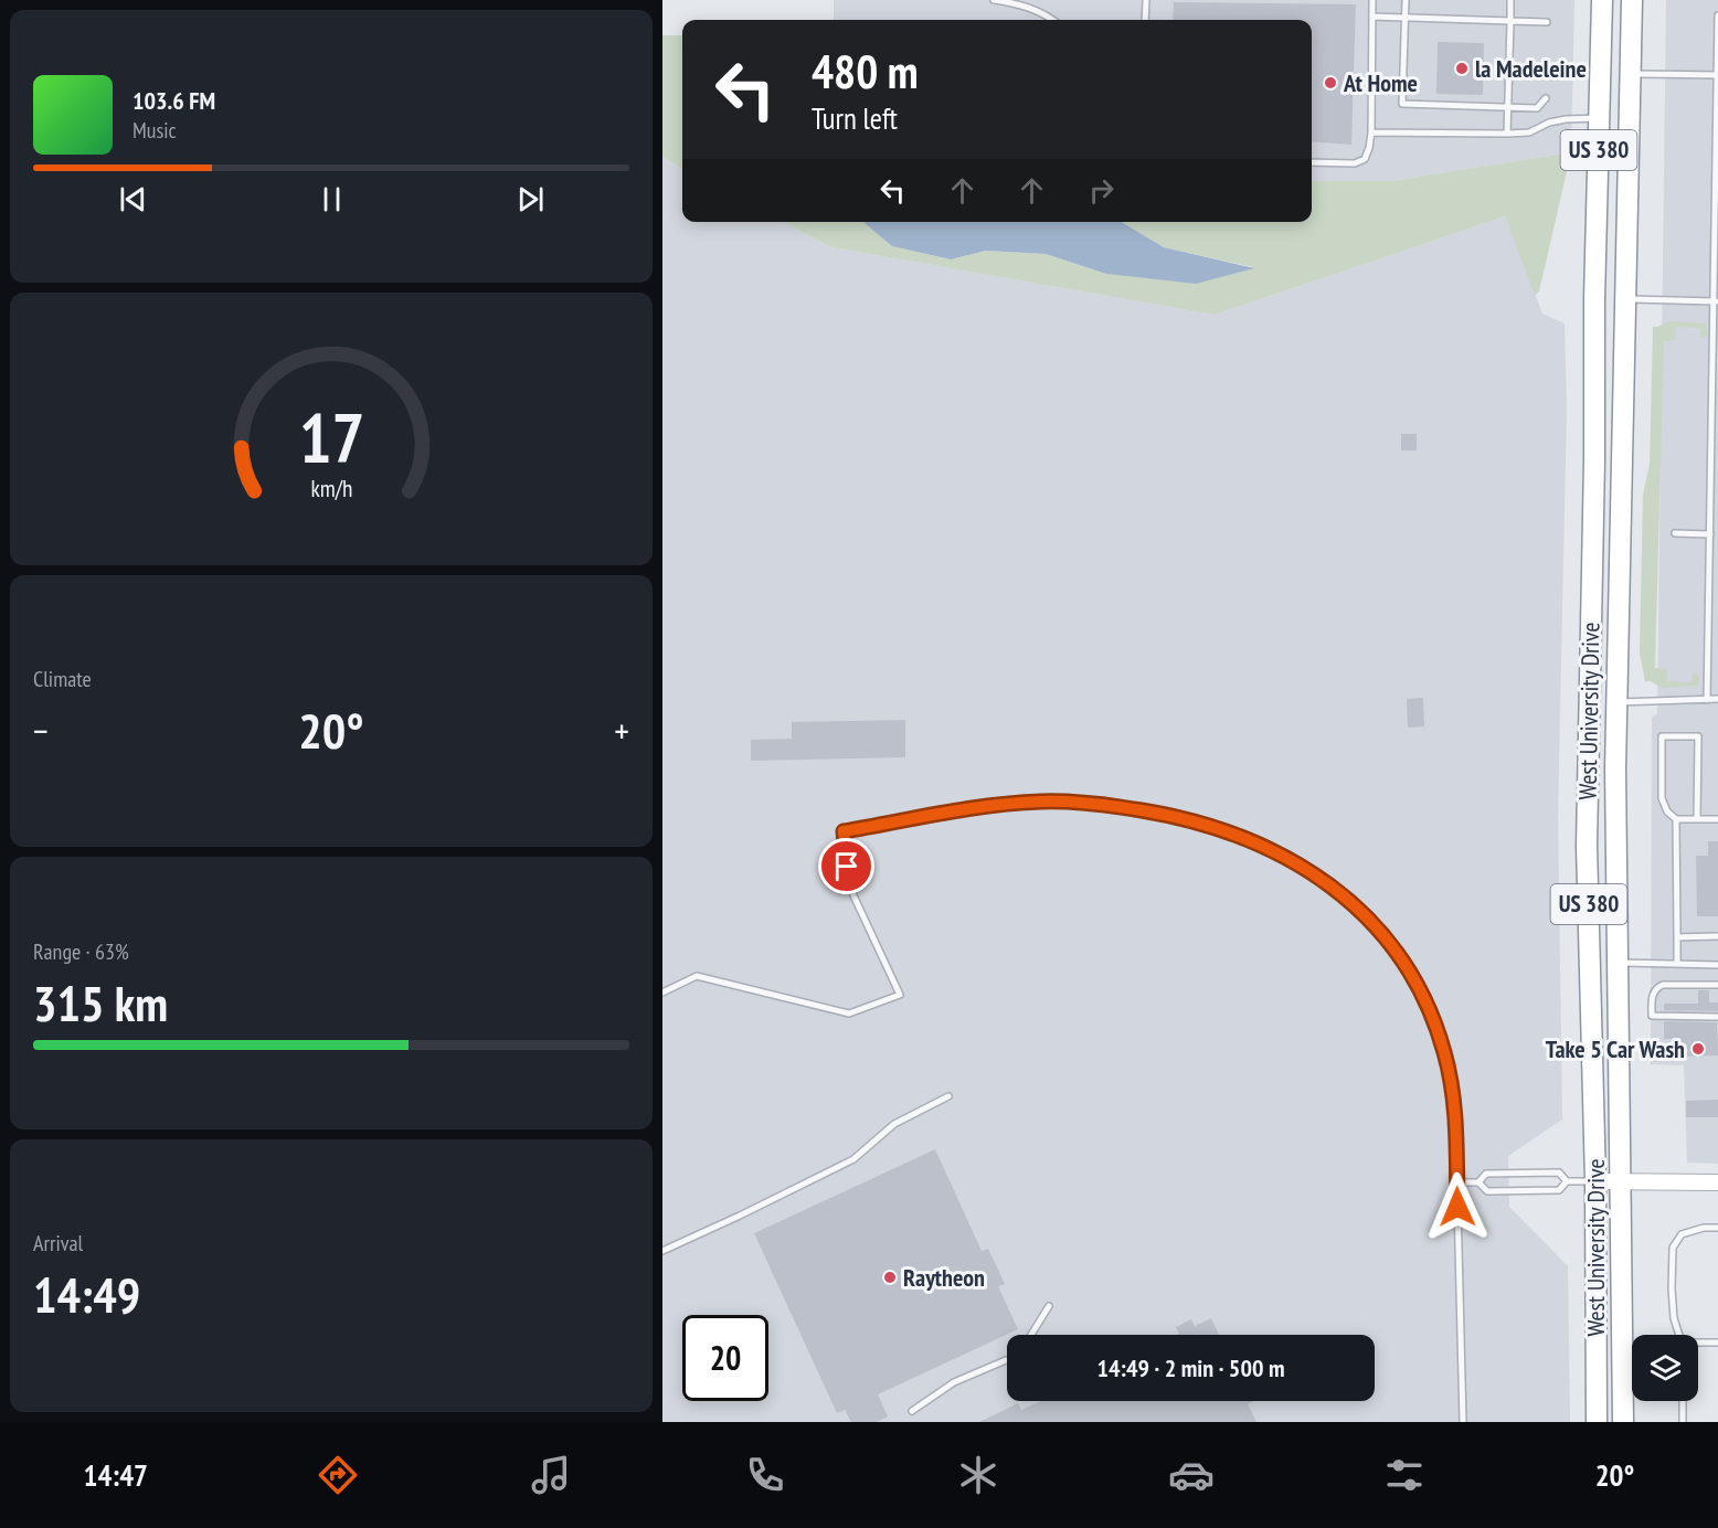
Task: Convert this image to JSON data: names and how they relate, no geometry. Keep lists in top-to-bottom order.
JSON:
{
  "streets": {
    "highway": ["US 380", "West University Drive"]
  },
  "places": [
    "la Madeleine",
    "At Home",
    "Take 5 Car Wash",
    "Raytheon"
  ],
  "page": {
    "turn": ["480 m", "Turn left"],
    "song": ["103.6 FM", "Music"],
    "tile": [
      "Climate",
      ["Range · 63%", "315 km"],
      ["Arrival", "14:49"]
    ],
    "heat": ["−", "20°", "+"],
    "limit": "20",
    "trip": "14:49 · 2 min · 500 m",
    "tabs": ["14:47", "20°"],
    "gauge": ["17", "km/h"]
  }
}
